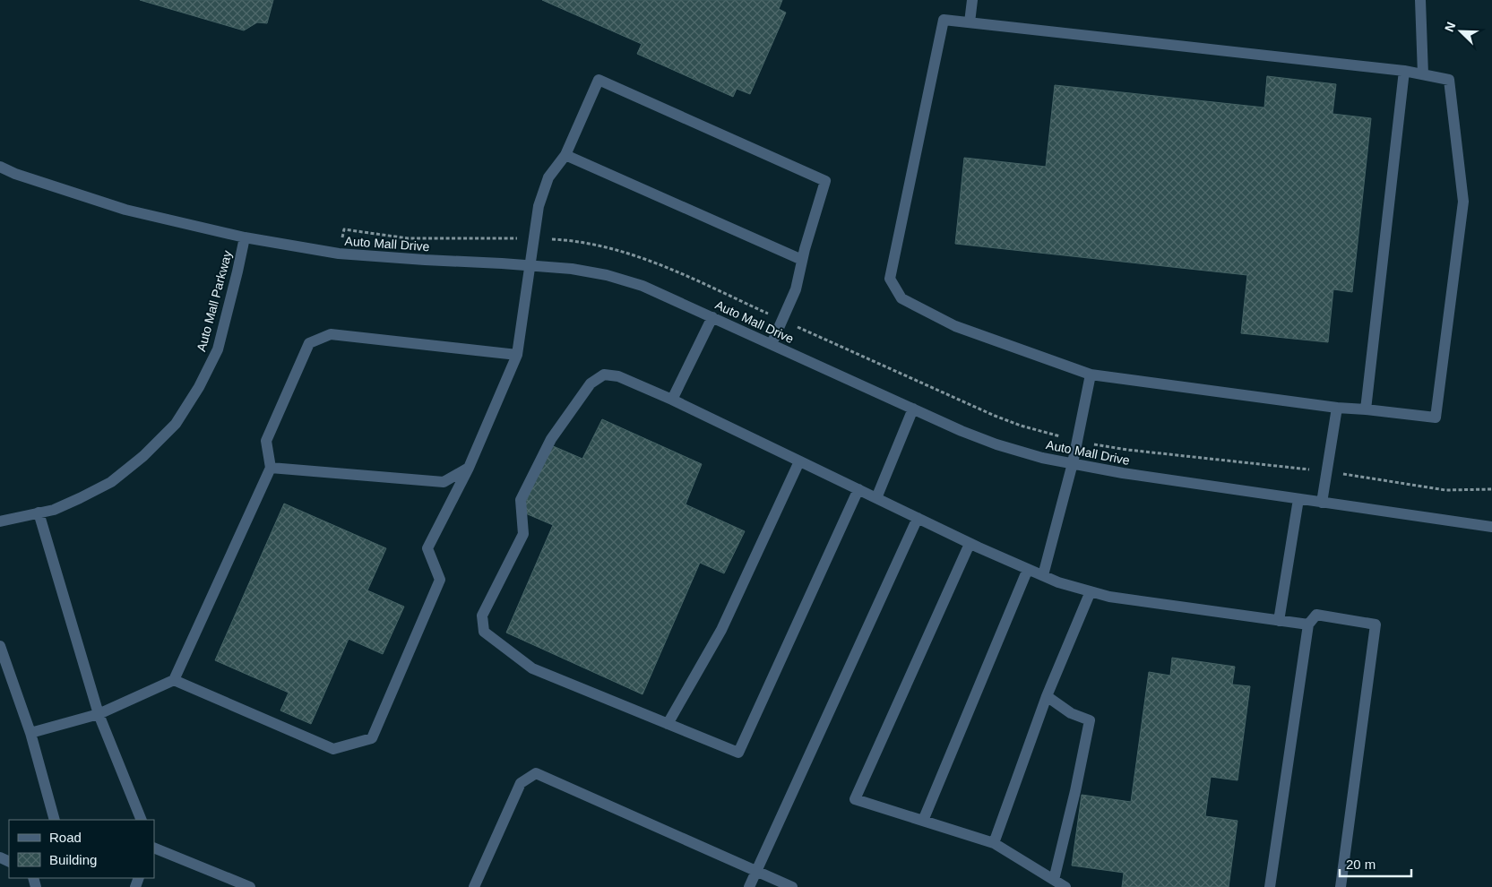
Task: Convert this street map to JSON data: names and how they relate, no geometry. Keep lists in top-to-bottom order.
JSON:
{
  "streets": {
    "street": ["Auto Mall Drive", "Auto Mall Parkway"]
  },
  "crossings": [
    ["Auto Mall Drive", "Auto Mall Parkway"]
  ],
  "legend": ["Road", "Building"],
  "scale_bar": "20 m",
  "north": "top left"
}
